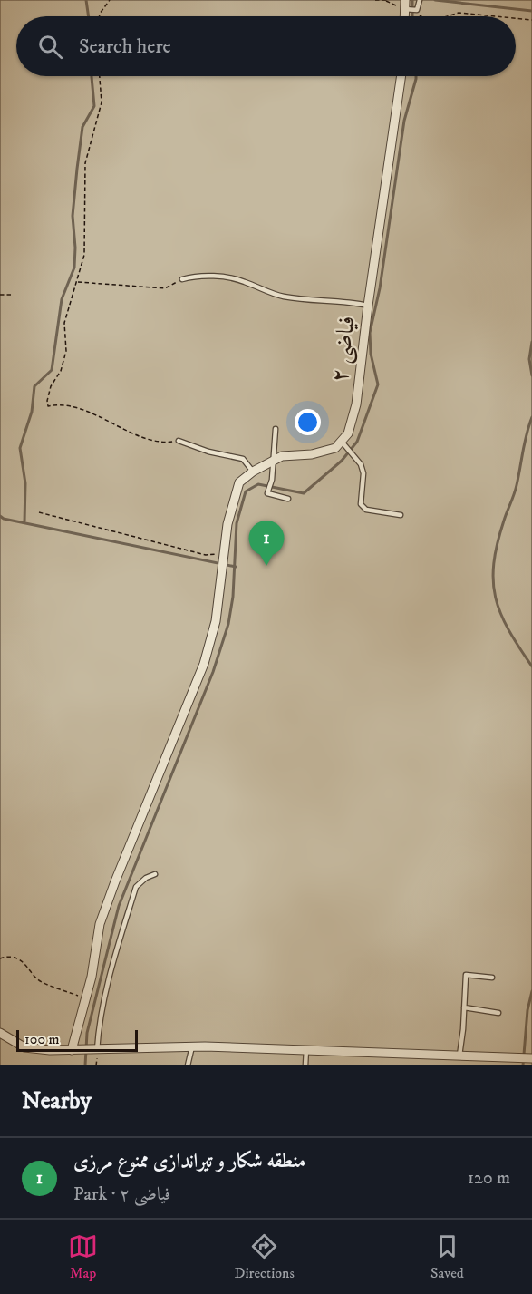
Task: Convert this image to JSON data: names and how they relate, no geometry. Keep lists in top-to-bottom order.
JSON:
{
  "streets": {
    "street": ["فیاضی ۲"]
  },
  "scale_bar": "100 m",
  "page": {
    "search": "Search here",
    "pins": "1",
    "scale": "100 m",
    "heading": "Nearby",
    "list": [
      {
        "mark": "1",
        "name": "منطقه شکار و تیراندازی ممنوع مرزی",
        "note": "Park · فیاضی ۲",
        "value": "120 m"
      }
    ],
    "nav": ["Map", "Directions", "Saved"]
  }
}
